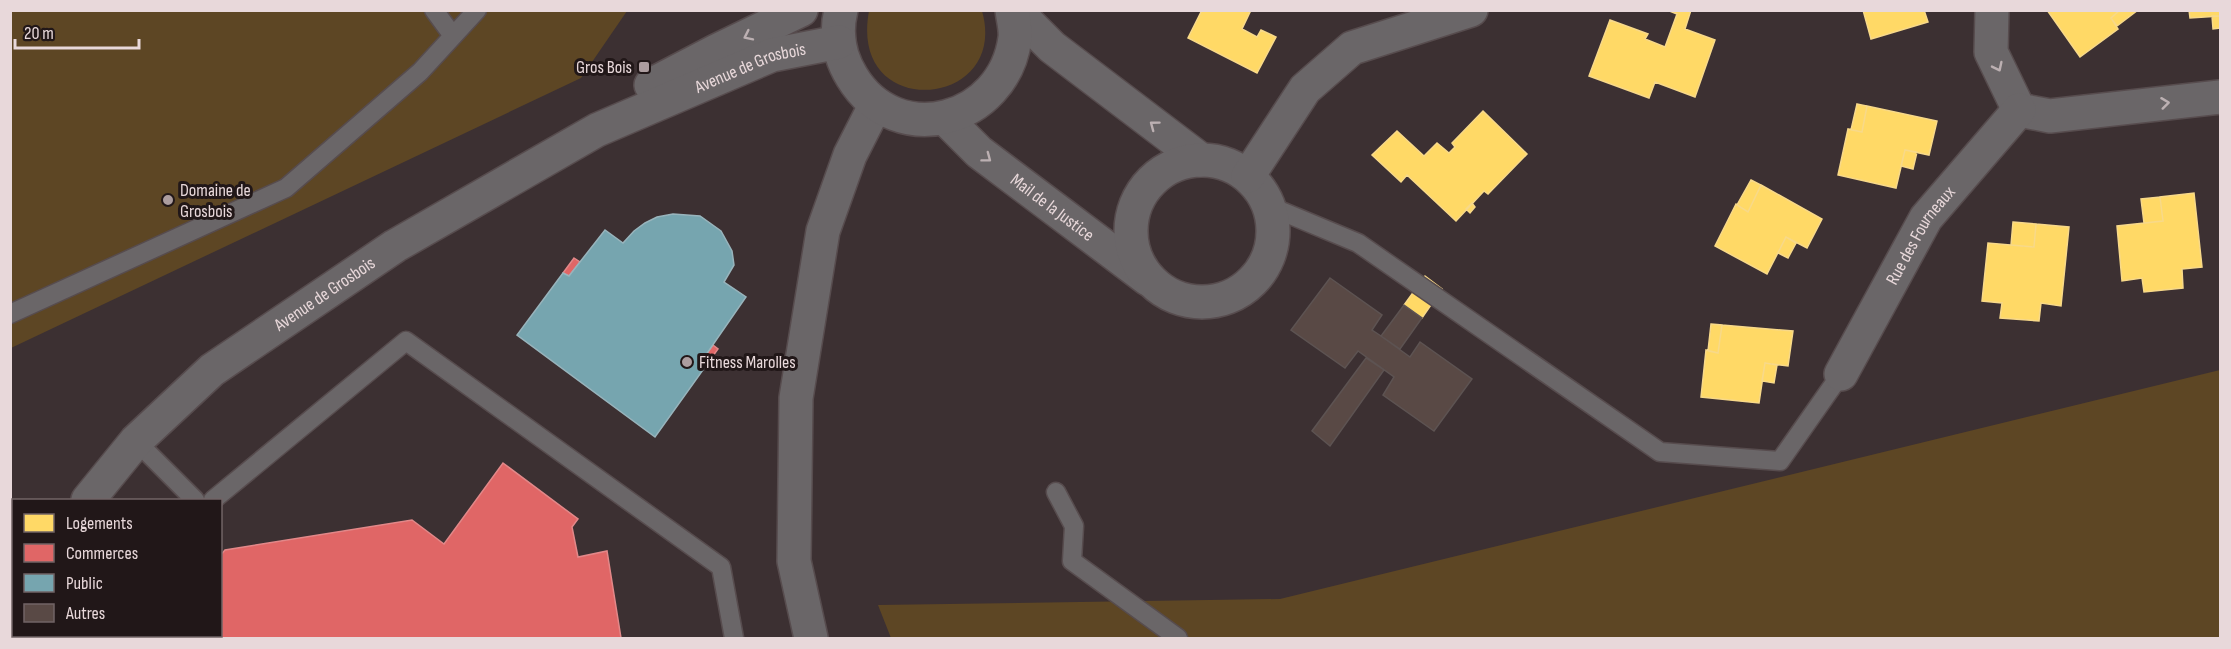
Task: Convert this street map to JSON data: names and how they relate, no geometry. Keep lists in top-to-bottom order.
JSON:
{
  "streets": {
    "street": ["Avenue de Grosbois", "Mail de la Justice", "Rue des Fourneaux"]
  },
  "places": {
    "transit": ["Gros Bois"],
    "other": ["Domaine de Grosbois", "Fitness Marolles"]
  },
  "legend": [
    "Logements",
    "Commerces",
    "Public",
    "Autres"
  ],
  "scale_bar": "20 m"
}
